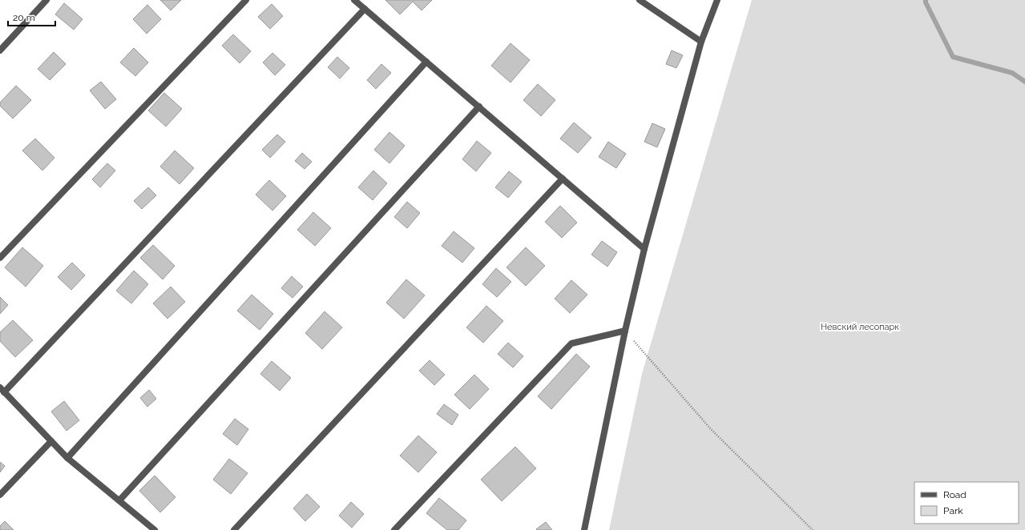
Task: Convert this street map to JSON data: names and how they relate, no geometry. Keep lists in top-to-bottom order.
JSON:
{
  "parks": ["Невский лесопарк"],
  "legend": ["Road", "Park"],
  "scale_bar": "20 m"
}
